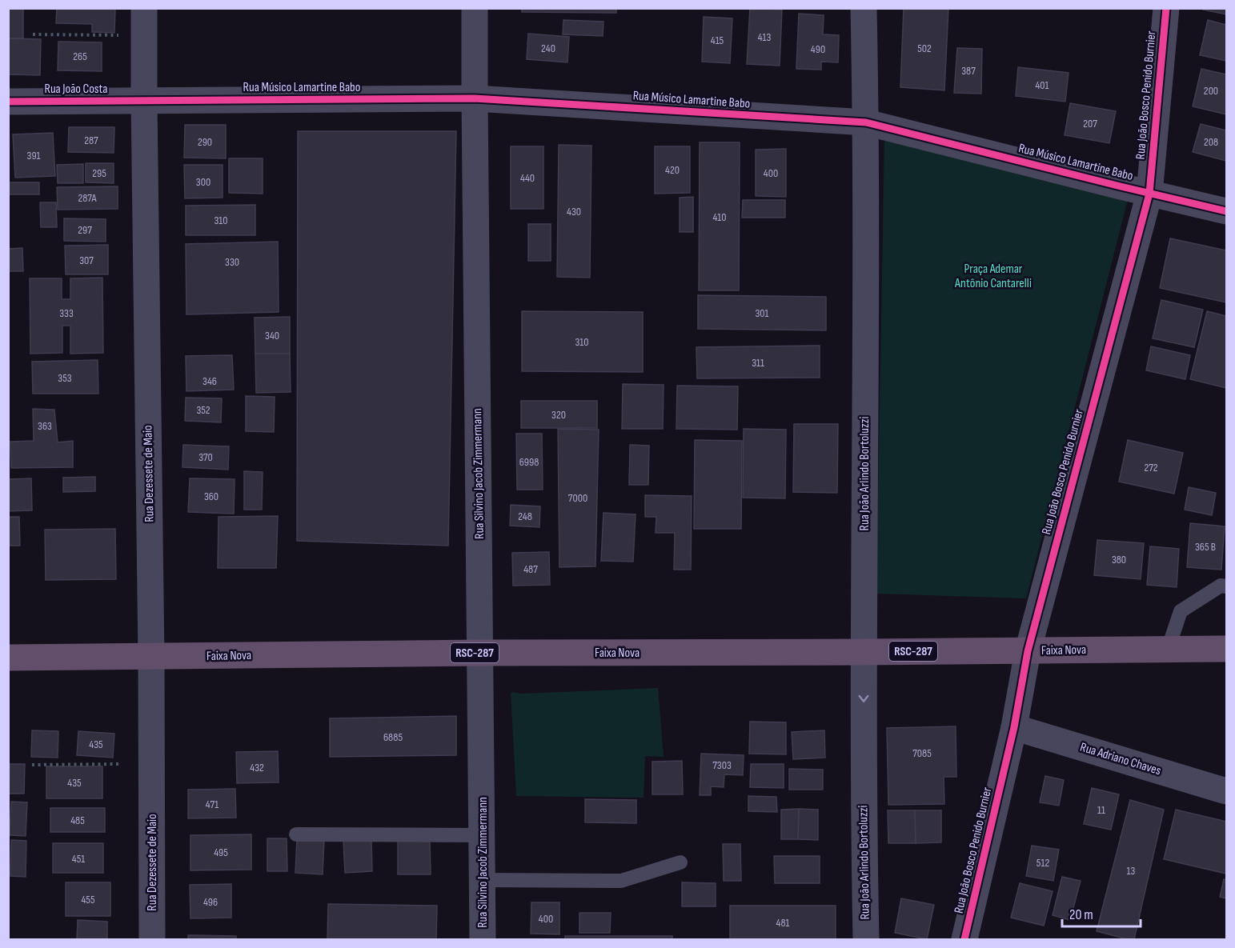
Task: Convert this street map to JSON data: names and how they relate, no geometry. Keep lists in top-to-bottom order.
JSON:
{
  "streets": {
    "highway": ["Faixa Nova", "RSC-287"],
    "street": [
      "Rua Músico Lamartine Babo",
      "Rua João Costa",
      "Rua João Bosco Penido Burnier",
      "Rua Dezessete de Maio",
      "Rua Silvino Jacob Zimmermann",
      "Rua João Arlindo Bortoluzzi",
      "Rua Adriano Chaves"
    ]
  },
  "crossings": [
    ["Rua Músico Lamartine Babo", "Rua João Costa"],
    ["Rua Músico Lamartine Babo", "Rua João Bosco Penido Burnier"],
    ["Rua Músico Lamartine Babo", "Rua Dezessete de Maio"],
    ["Rua Músico Lamartine Babo", "Rua Silvino Jacob Zimmermann"],
    ["Rua Músico Lamartine Babo", "Rua João Arlindo Bortoluzzi"],
    ["Rua João Costa", "Rua Dezessete de Maio"],
    ["Rua João Bosco Penido Burnier", "Faixa Nova"],
    ["Rua João Bosco Penido Burnier", "Rua Adriano Chaves"],
    ["Rua Dezessete de Maio", "Faixa Nova"],
    ["Rua Silvino Jacob Zimmermann", "Faixa Nova"],
    ["Rua João Arlindo Bortoluzzi", "Faixa Nova"]
  ],
  "parks": ["Praça Ademar Antônio Cantarelli"],
  "house_numbers": [
    "413",
    "415",
    "240",
    "502",
    "490",
    "265",
    "387",
    "401",
    "200",
    "207",
    "287",
    "290",
    "208",
    "391",
    "420",
    "295",
    "400",
    "440",
    "300",
    "287A",
    "430",
    "410",
    "310",
    "297",
    "307",
    "330",
    "333",
    "301",
    "340",
    "310",
    "311",
    "353",
    "346",
    "352",
    "320",
    "363",
    "370",
    "6998",
    "272",
    "360",
    "7000",
    "248",
    "365 B",
    "380",
    "487",
    "6885",
    "435",
    "7085",
    "7303",
    "432",
    "435",
    "471",
    "11",
    "485",
    "495",
    "451",
    "512",
    "13",
    "455",
    "496",
    "400",
    "481"
  ],
  "scale_bar": "20 m"
}
